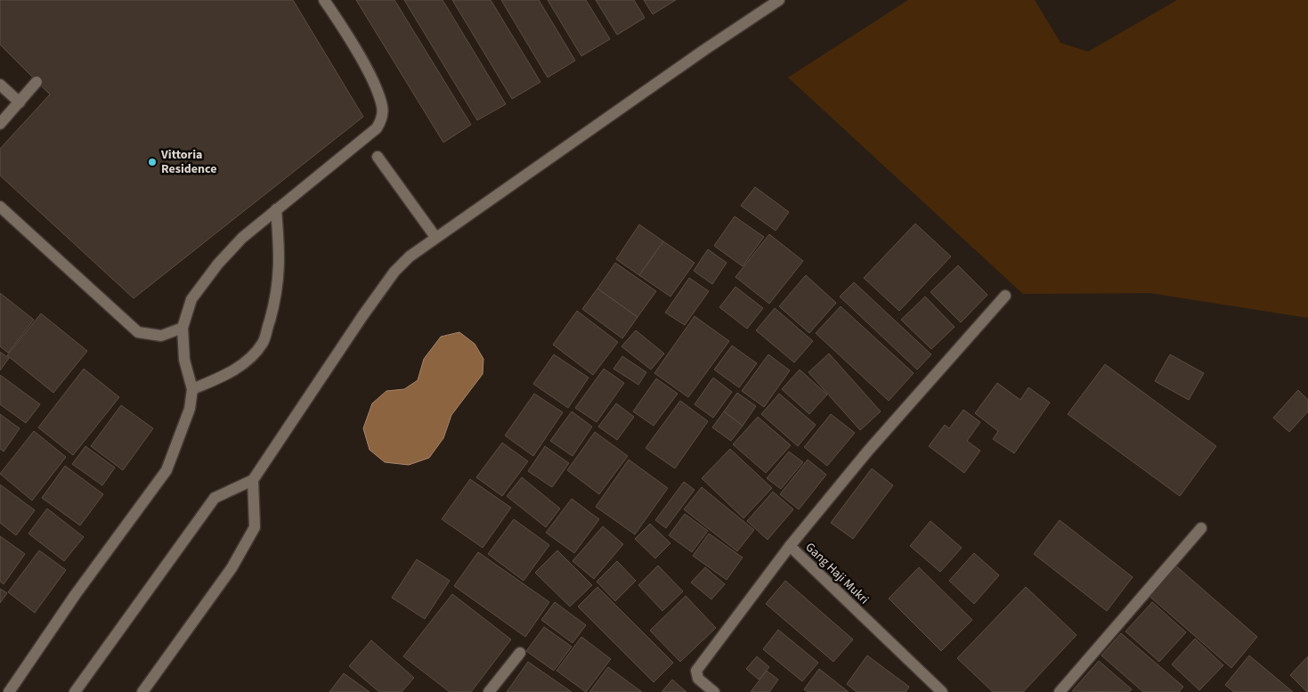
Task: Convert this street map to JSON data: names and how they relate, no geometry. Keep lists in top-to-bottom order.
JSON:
{
  "streets": {
    "street": ["Gang Haji Mukri"]
  },
  "places": ["Vittoria Residence"]
}
